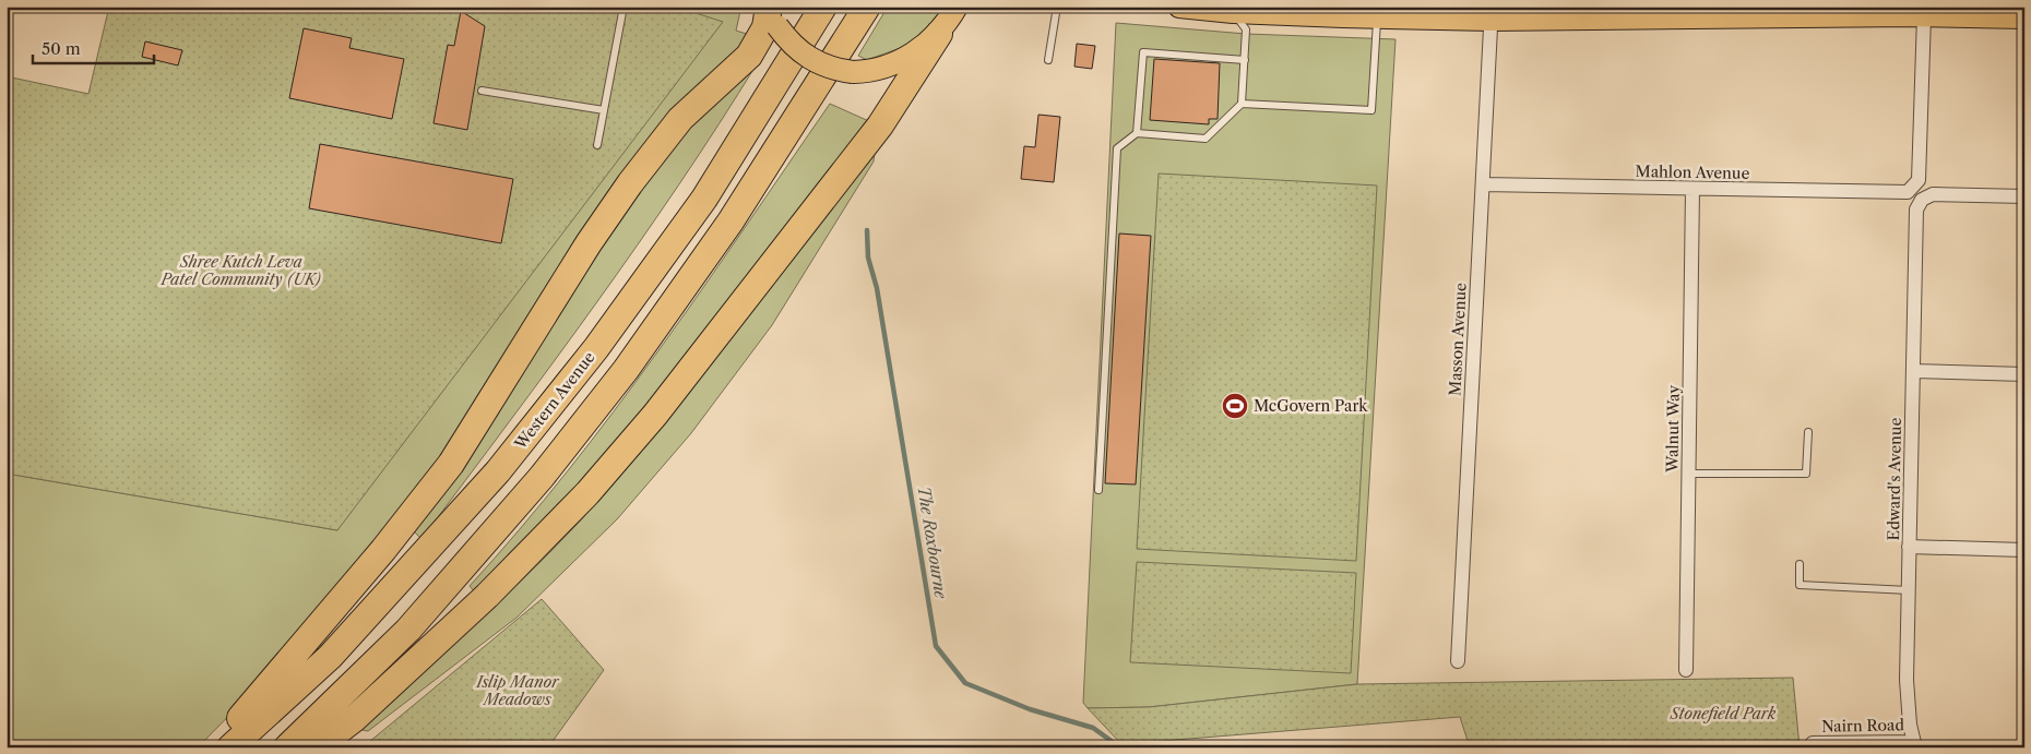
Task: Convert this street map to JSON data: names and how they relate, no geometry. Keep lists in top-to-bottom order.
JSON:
{
  "streets": {
    "highway": ["Western Avenue"],
    "street": [
      "Mahlon Avenue",
      "Masson Avenue",
      "Walnut Way",
      "Edward's Avenue",
      "Nairn Road"
    ]
  },
  "crossings": [
    ["Mahlon Avenue", "Masson Avenue"],
    ["Mahlon Avenue", "Walnut Way"],
    ["Mahlon Avenue", "Edward's Avenue"],
    ["Edward's Avenue", "Nairn Road"]
  ],
  "water": ["The Roxbourne"],
  "parks": ["Shree Kutch Leva Patel Community (UK)", "Islip Manor Meadows", "Stonefield Park"],
  "places": {
    "sports": ["McGovern Park"]
  },
  "scale_bar": "50 m"
}
